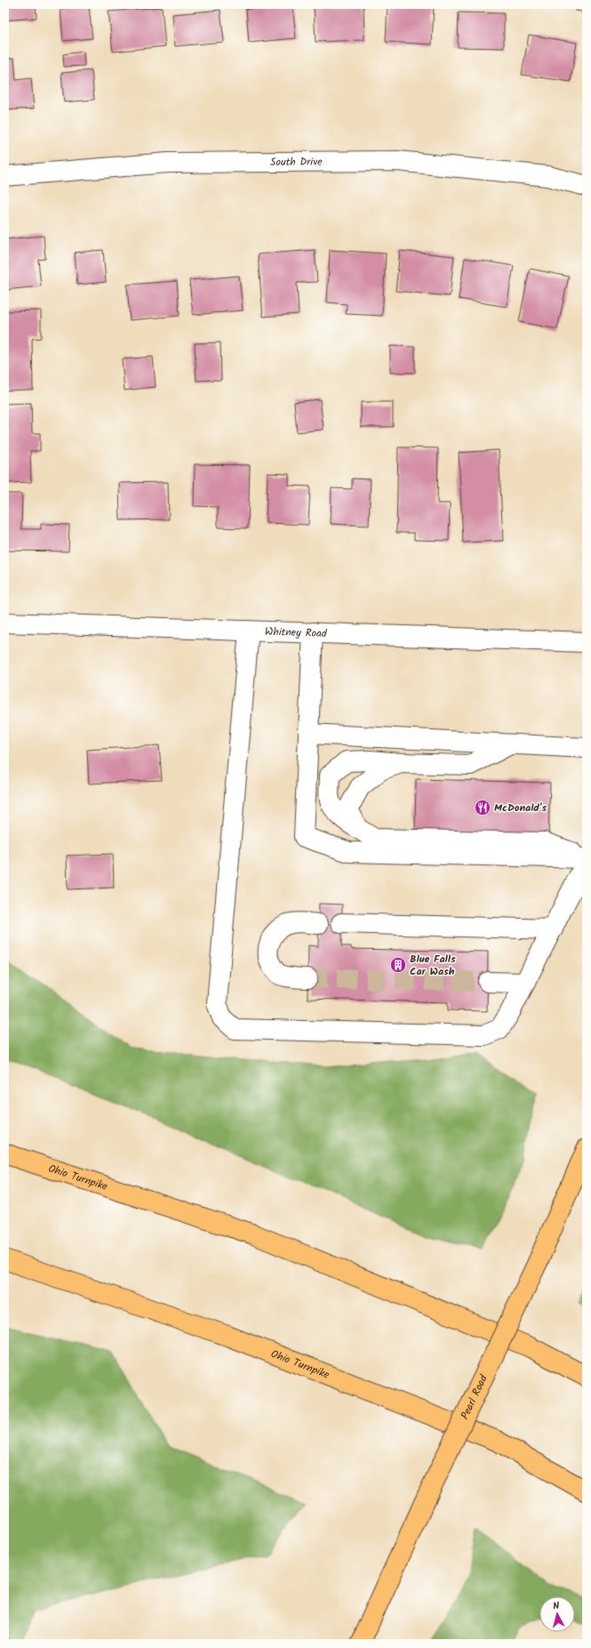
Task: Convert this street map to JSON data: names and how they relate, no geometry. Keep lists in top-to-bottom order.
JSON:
{
  "streets": {
    "main road": ["Ohio Turnpike", "Pearl Road"],
    "street": ["South Drive", "Whitney Road"]
  },
  "places": {
    "restaurant": ["McDonald's"],
    "building": ["Blue Falls Car Wash"]
  },
  "north": "top"
}
